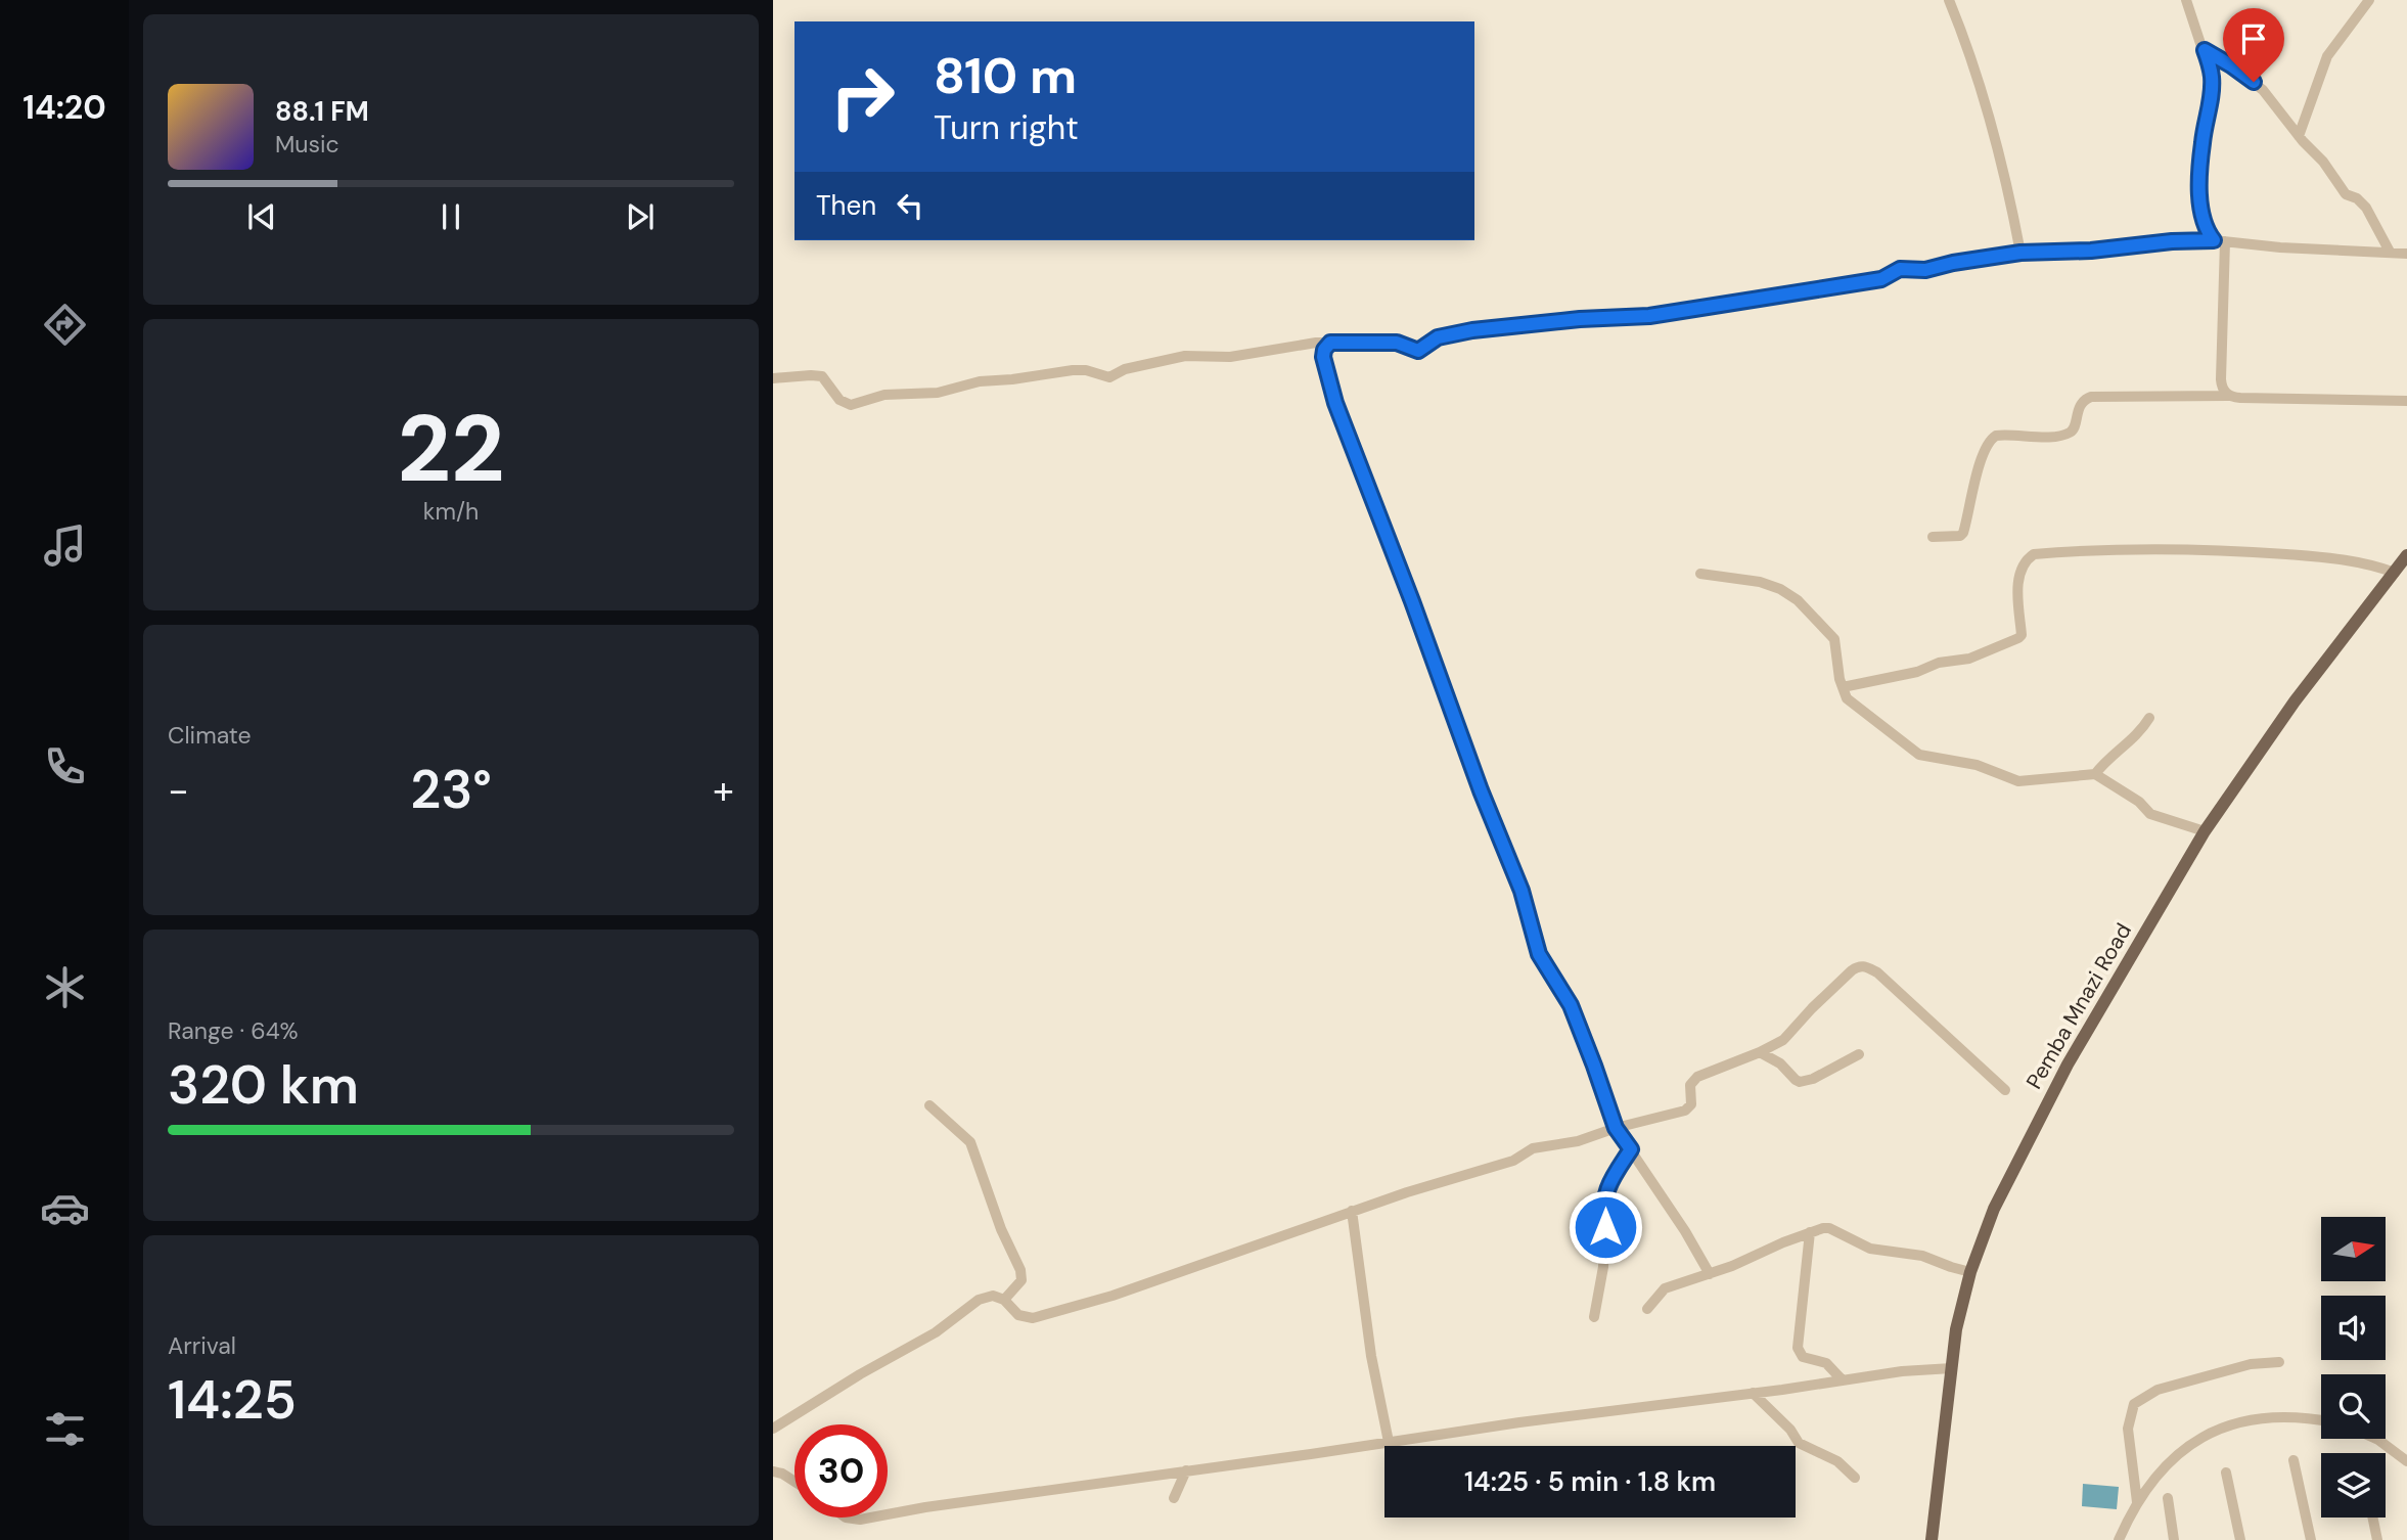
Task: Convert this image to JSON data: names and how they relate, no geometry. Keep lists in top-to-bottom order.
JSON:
{
  "streets": {
    "main road": ["Pemba Mnazi Road"]
  },
  "north": "right",
  "page": {
    "tabs": "14:20",
    "turn": ["810 m", "Turn right"],
    "song": ["88.1 FM", "Music"],
    "then": "Then",
    "tile": [
      ["22", "km/h"],
      "Climate",
      ["Range · 64%", "320 km"],
      ["Arrival", "14:25"]
    ],
    "heat": ["−", "23°", "+"],
    "limit": "30",
    "trip": "14:25 · 5 min · 1.8 km"
  }
}
